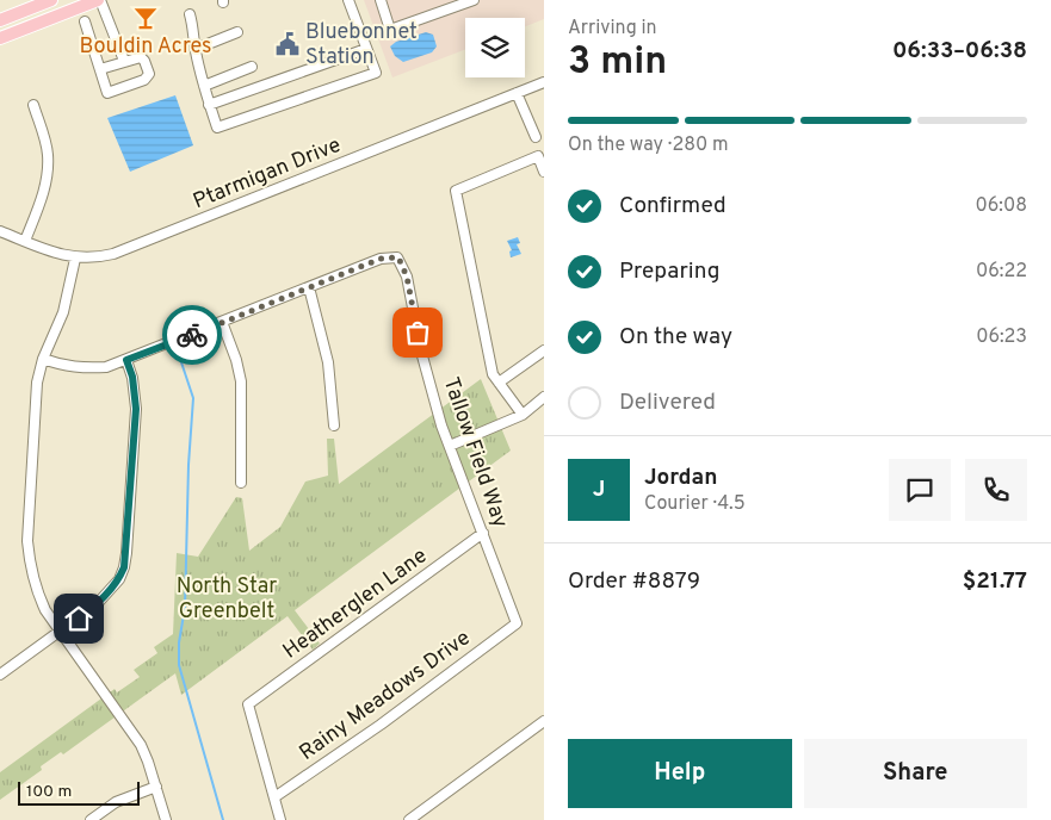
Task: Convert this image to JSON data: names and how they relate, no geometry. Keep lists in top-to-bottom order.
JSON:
{
  "streets": {
    "street": [
      "Ptarmigan Drive",
      "Tallow Field Way",
      "Heatherglen Lane",
      "Rainy Meadows Drive"
    ]
  },
  "crossings": [
    ["Tallow Field Way", "Heatherglen Lane"],
    ["Tallow Field Way", "Rainy Meadows Drive"],
    ["Heatherglen Lane", "Rainy Meadows Drive"]
  ],
  "parks": ["North Star Greenbelt"],
  "places": {
    "bar": ["Bouldin Acres"],
    "public building": ["Bluebonnet Station"]
  },
  "scale_bar": "100 m",
  "page": {
    "heading": ["3 min", "Arriving in", "06:33–06:38"],
    "panel": [
      "Jordan",
      "Courier · 4.5",
      "Order #8879",
      "$21.77"
    ],
    "bar": "On the way · 280 m",
    "list": [
      ["Confirmed", "06:08"],
      ["Preparing", "06:22"],
      ["On the way", "06:23"],
      "Delivered"
    ],
    "round": "J",
    "buttons": ["Help", "Share"],
    "scale": "100 m"
  }
}
